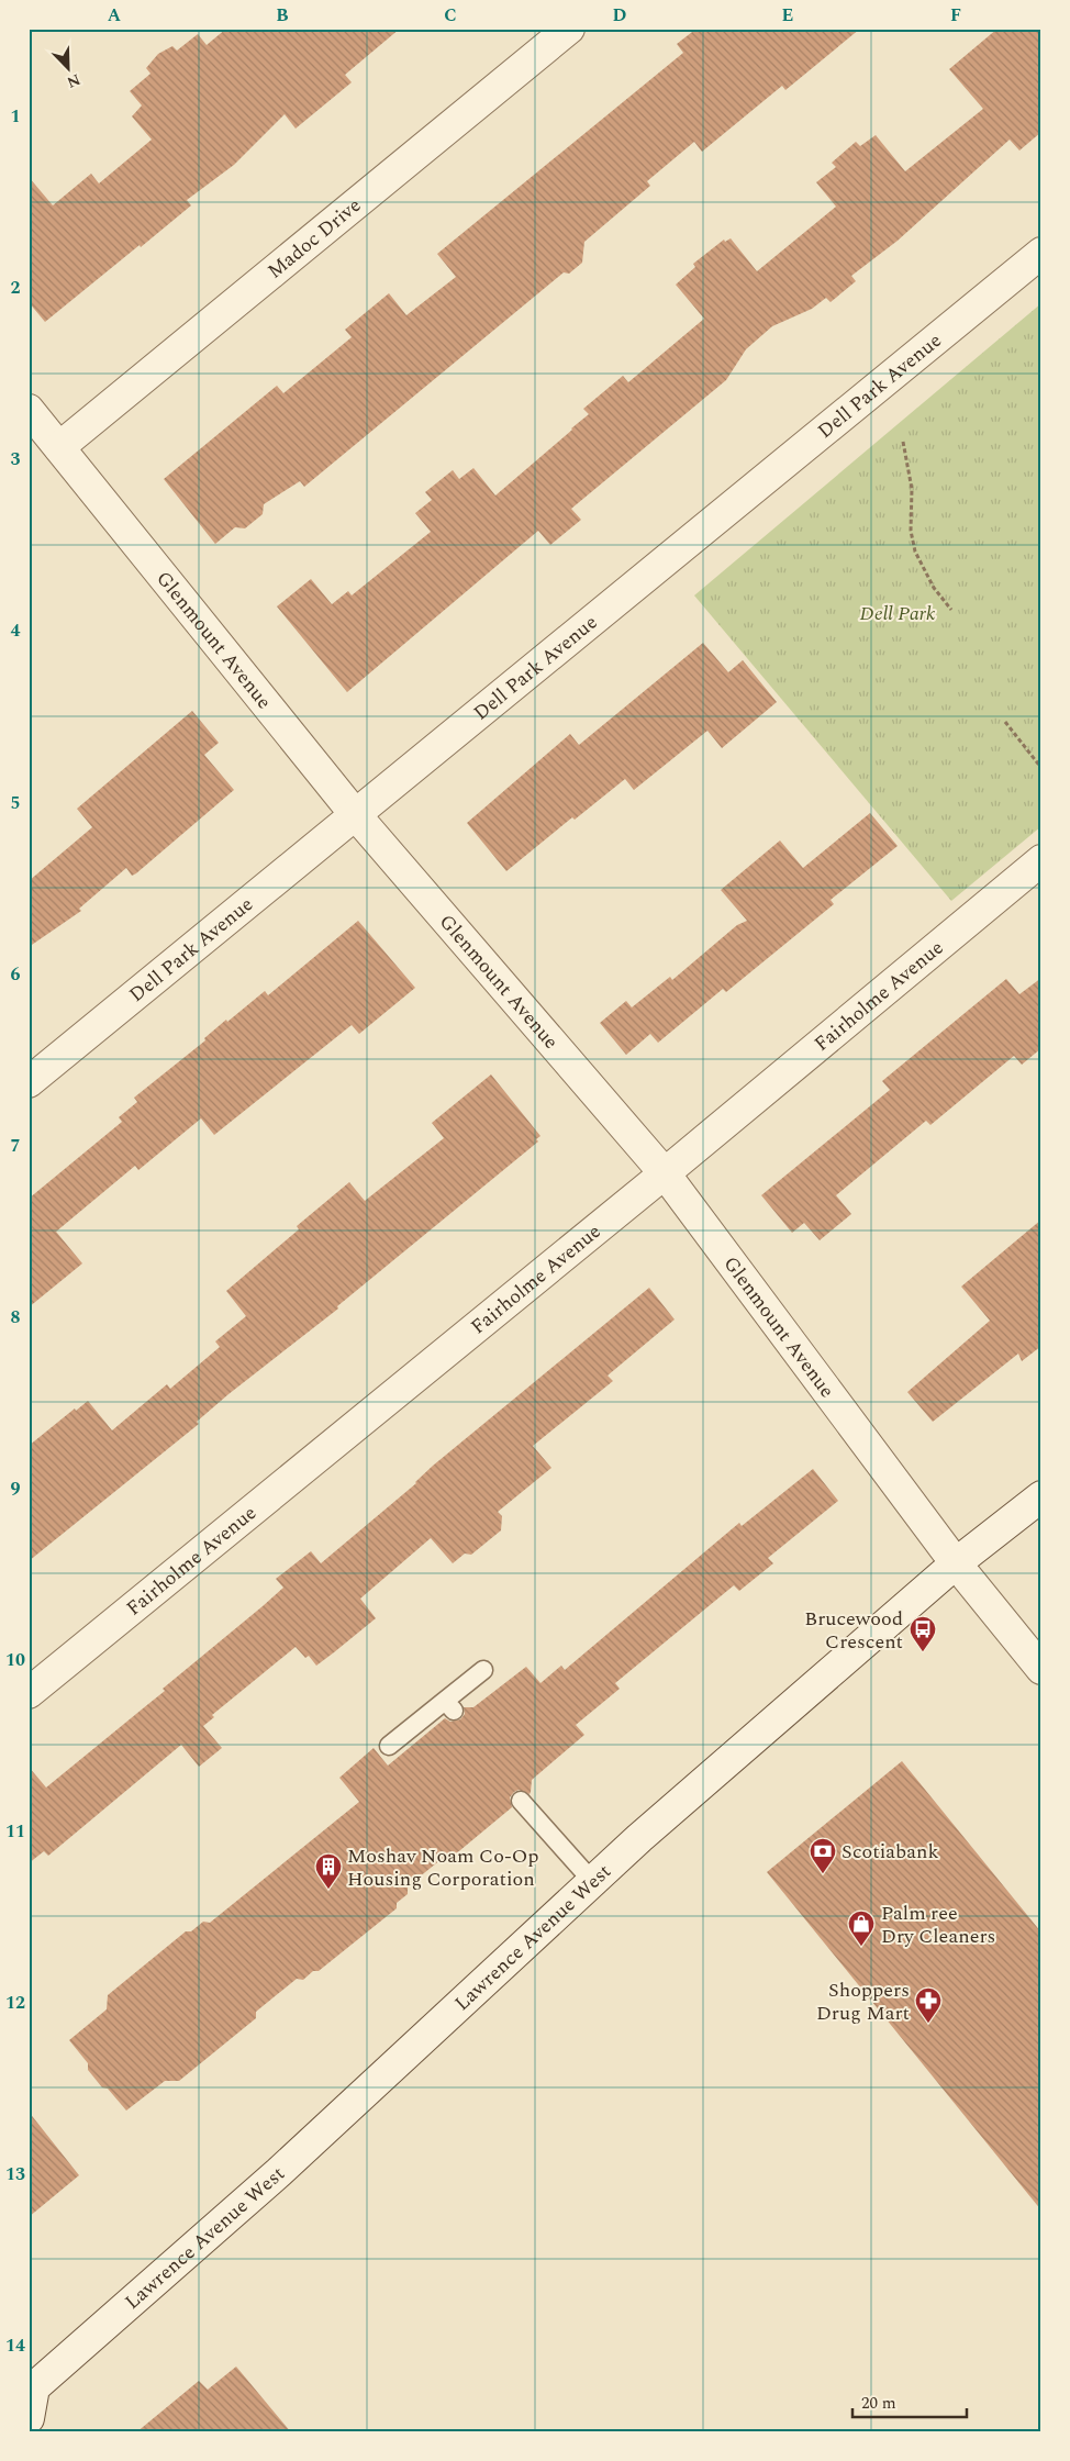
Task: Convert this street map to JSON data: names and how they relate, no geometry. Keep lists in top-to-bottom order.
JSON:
{
  "streets": {
    "street": [
      "Madoc Drive",
      "Dell Park Avenue",
      "Glenmount Avenue",
      "Fairholme Avenue",
      "Lawrence Avenue West"
    ]
  },
  "crossings": [
    ["Madoc Drive", "Glenmount Avenue"],
    ["Dell Park Avenue", "Glenmount Avenue"],
    ["Glenmount Avenue", "Fairholme Avenue"],
    ["Glenmount Avenue", "Lawrence Avenue West"]
  ],
  "parks": ["Dell Park"],
  "places": {
    "bus stop": ["Brucewood Crescent"],
    "bank": ["Scotiabank"],
    "building": ["Moshav Noam Co-Op Housing Corporation"],
    "shop": ["Palm ree Dry Cleaners"],
    "pharmacy": ["Shoppers Drug Mart"]
  },
  "scale_bar": "20 m",
  "north": "bottom right",
  "grid": {
    "columns": [
      "A",
      "B",
      "C",
      "D",
      "E",
      "F"
    ],
    "rows": [
      "1",
      "2",
      "3",
      "4",
      "5",
      "6",
      "7",
      "8",
      "9",
      "10",
      "11",
      "12",
      "13",
      "14"
    ]
  }
}
